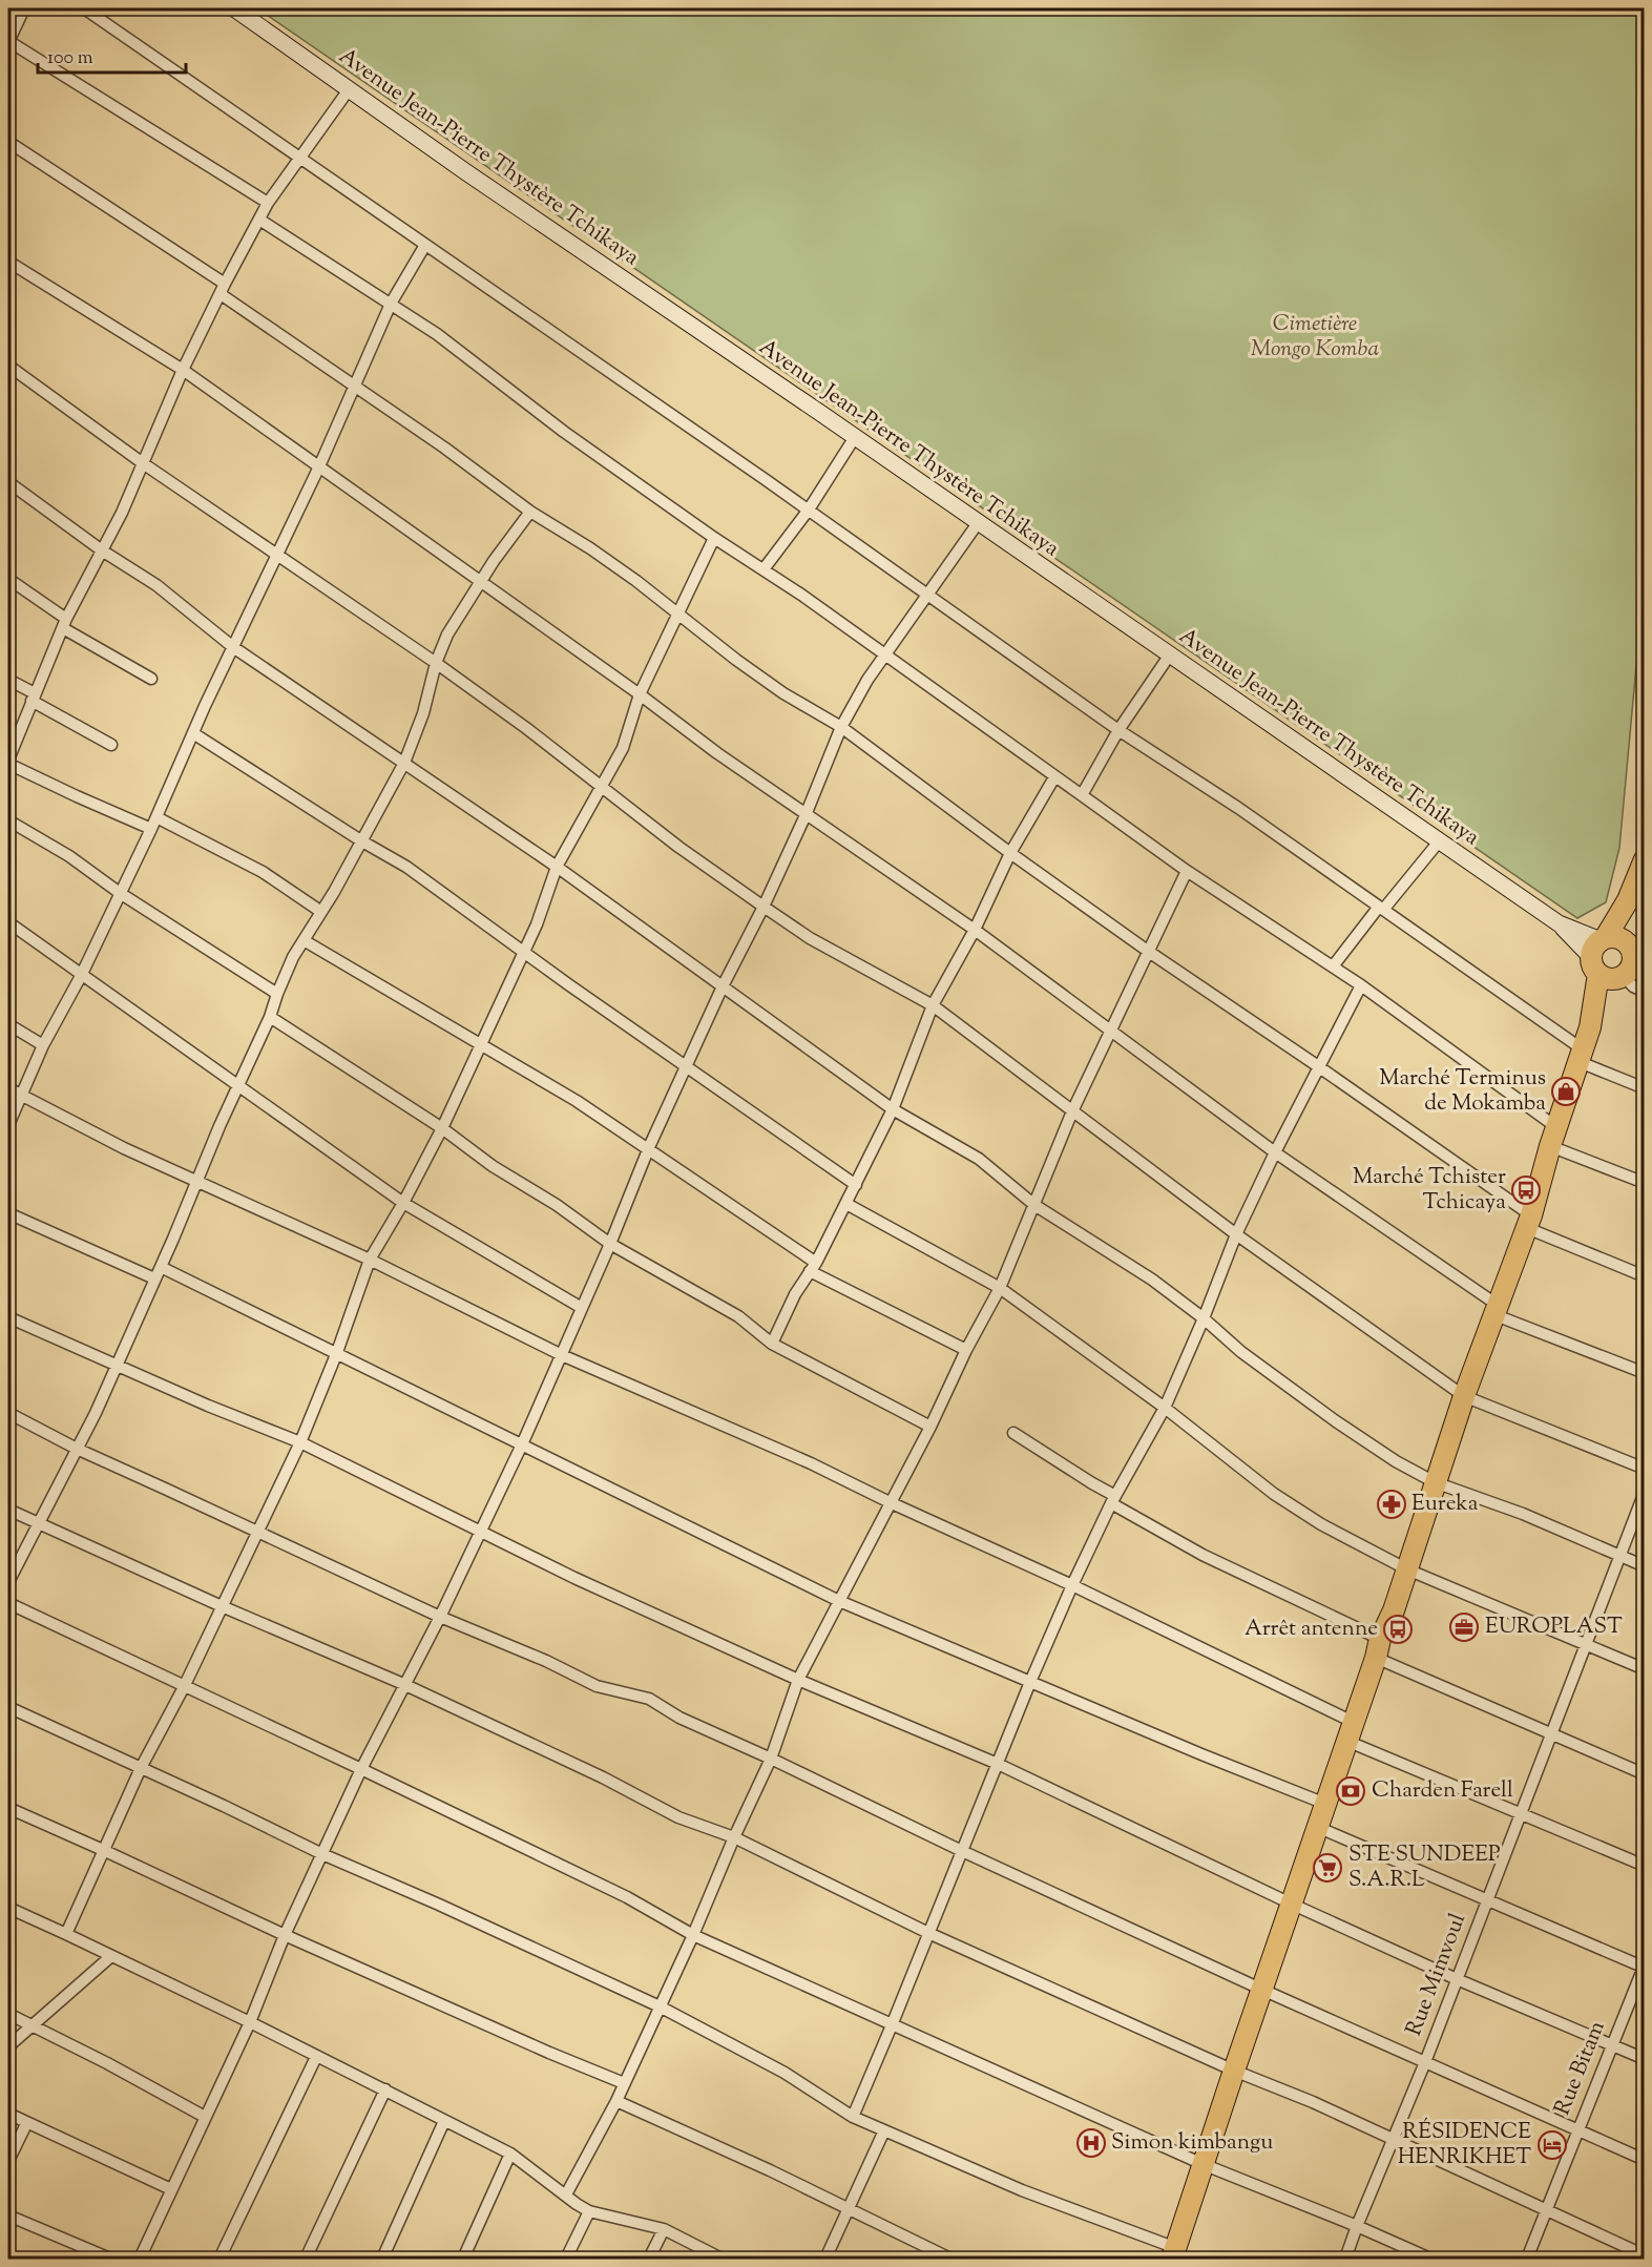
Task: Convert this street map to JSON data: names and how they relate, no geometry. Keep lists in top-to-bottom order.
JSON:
{
  "streets": {
    "street": ["Avenue Jean-Pierre Thystère Tchikaya", "Rue Mimvoul", "Rue Bitam"]
  },
  "parks": ["Cimetière Mongo Komba"],
  "places": {
    "shop": ["Marché Terminus de Mokamba"],
    "bus stop": ["Marché Tchister Tchicaya", "Arrêt antenne"],
    "pharmacy": ["Eureka"],
    "office": ["EUROPLAST"],
    "bank": ["Charden Farell"],
    "supermarket": ["STE SUNDEEP S.A.R.L"],
    "hospital": ["Simon kimbangu"],
    "hotel": ["RÉSIDENCE HENRIKHET"]
  },
  "scale_bar": "100 m"
}
